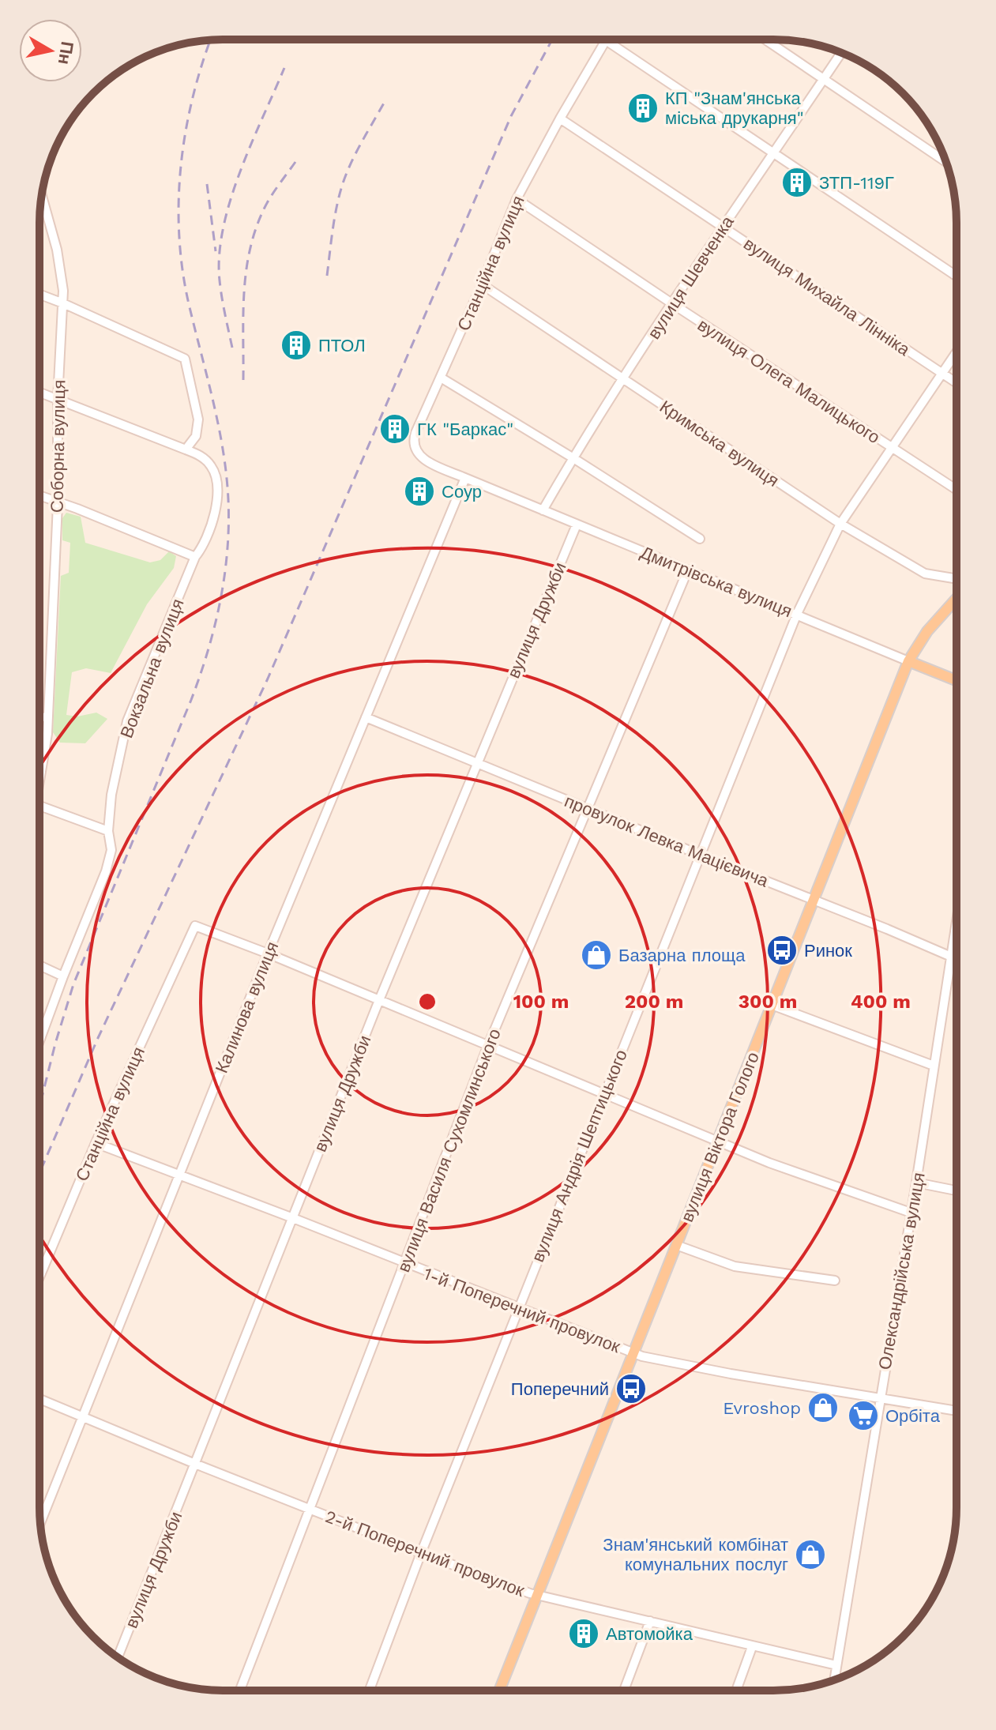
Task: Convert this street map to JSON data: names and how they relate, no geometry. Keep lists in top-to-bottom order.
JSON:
{
  "streets": {
    "main road": ["Дмитрівська вулиця", "вулиця Віктора Голого"],
    "street": [
      "Станційна вулиця",
      "вулиця Шевченка",
      "вулиця Михайла Лінніка",
      "вулиця Олега Малицького",
      "Кримська вулиця",
      "Соборна вулиця",
      "вулиця Дружби",
      "Вокзальна вулиця",
      "провулок Левка Мацієвича",
      "Калинова вулиця",
      "вулиця Василя Сухомлинського",
      "вулиця Андрія Шептицького",
      "Олександрійська вулиця",
      "1-й Поперечний провулок",
      "2-й Поперечний провулок"
    ]
  },
  "crossings": [
    ["Станційна вулиця", "вулиця Михайла Лінніка"],
    ["Станційна вулиця", "вулиця Олега Малицького"],
    ["Станційна вулиця", "Кримська вулиця"],
    ["Станційна вулиця", "Дмитрівська вулиця"],
    ["Станційна вулиця", "Калинова вулиця"],
    ["Станційна вулиця", "1-й Поперечний провулок"],
    ["вулиця Шевченка", "вулиця Михайла Лінніка"],
    ["вулиця Шевченка", "вулиця Олега Малицького"],
    ["вулиця Шевченка", "Кримська вулиця"],
    ["вулиця Шевченка", "Дмитрівська вулиця"],
    ["вулиця Михайла Лінніка", "вулиця Андрія Шептицького"],
    ["вулиця Олега Малицького", "вулиця Андрія Шептицького"],
    ["Кримська вулиця", "вулиця Андрія Шептицького"],
    ["Соборна вулиця", "Вокзальна вулиця"],
    ["Дмитрівська вулиця", "вулиця Дружби"],
    ["Дмитрівська вулиця", "Калинова вулиця"],
    ["Дмитрівська вулиця", "вулиця Віктора Голого"],
    ["Дмитрівська вулиця", "вулиця Василя Сухомлинського"],
    ["Дмитрівська вулиця", "вулиця Андрія Шептицького"],
    ["вулиця Дружби", "провулок Левка Мацієвича"],
    ["вулиця Дружби", "1-й Поперечний провулок"],
    ["вулиця Дружби", "2-й Поперечний провулок"],
    ["провулок Левка Мацієвича", "Калинова вулиця"],
    ["провулок Левка Мацієвича", "вулиця Віктора Голого"],
    ["провулок Левка Мацієвича", "вулиця Василя Сухомлинського"],
    ["провулок Левка Мацієвича", "вулиця Андрія Шептицького"],
    ["провулок Левка Мацієвича", "Олександрійська вулиця"],
    ["Калинова вулиця", "1-й Поперечний провулок"],
    ["Калинова вулиця", "2-й Поперечний провулок"],
    ["вулиця Віктора Голого", "1-й Поперечний провулок"],
    ["вулиця Віктора Голого", "2-й Поперечний провулок"],
    ["вулиця Василя Сухомлинського", "1-й Поперечний провулок"],
    ["вулиця Василя Сухомлинського", "2-й Поперечний провулок"],
    ["вулиця Андрія Шептицького", "1-й Поперечний провулок"],
    ["вулиця Андрія Шептицького", "2-й Поперечний провулок"],
    ["Олександрійська вулиця", "1-й Поперечний провулок"],
    ["Олександрійська вулиця", "2-й Поперечний провулок"]
  ],
  "places": {
    "building": [
      "КП \"Знам'янська міська друкарня\"",
      "ЗТП-119Г",
      "ПТОЛ",
      "ГК \"Баркас\"",
      "Соур",
      "Автомойка"
    ],
    "bus stop": ["Ринок", "Поперечний"],
    "shop": ["Базарна площа", "Evroshop", "Знам'янський комбінат комунальних послуг"],
    "supermarket": ["Орбіта"]
  },
  "north": "right",
  "rings": [
    "100 m",
    "200 m",
    "300 m",
    "400 m"
  ]
}
